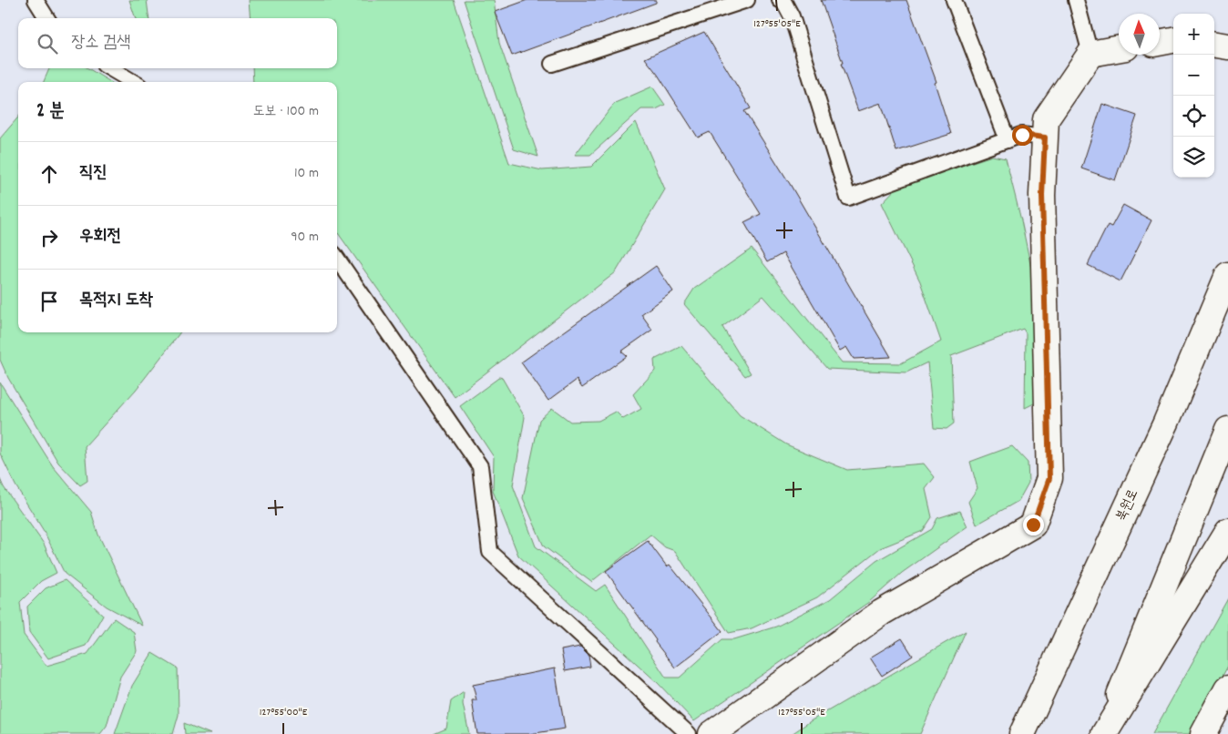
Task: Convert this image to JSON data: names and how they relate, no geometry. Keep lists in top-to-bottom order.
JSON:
{
  "streets": {
    "main road": ["북원로"]
  },
  "north": "top",
  "page": {
    "map_buttons": ["+", "−"],
    "search": "장소 검색",
    "heading": ["2 분", "도보 · 100 m"],
    "list": [
      ["직진", "10 m"],
      ["우회전", "90 m"],
      "목적지 도착"
    ]
  },
  "coordinates": ["127°55'05\"E", "127°55'00\"E"]
}
